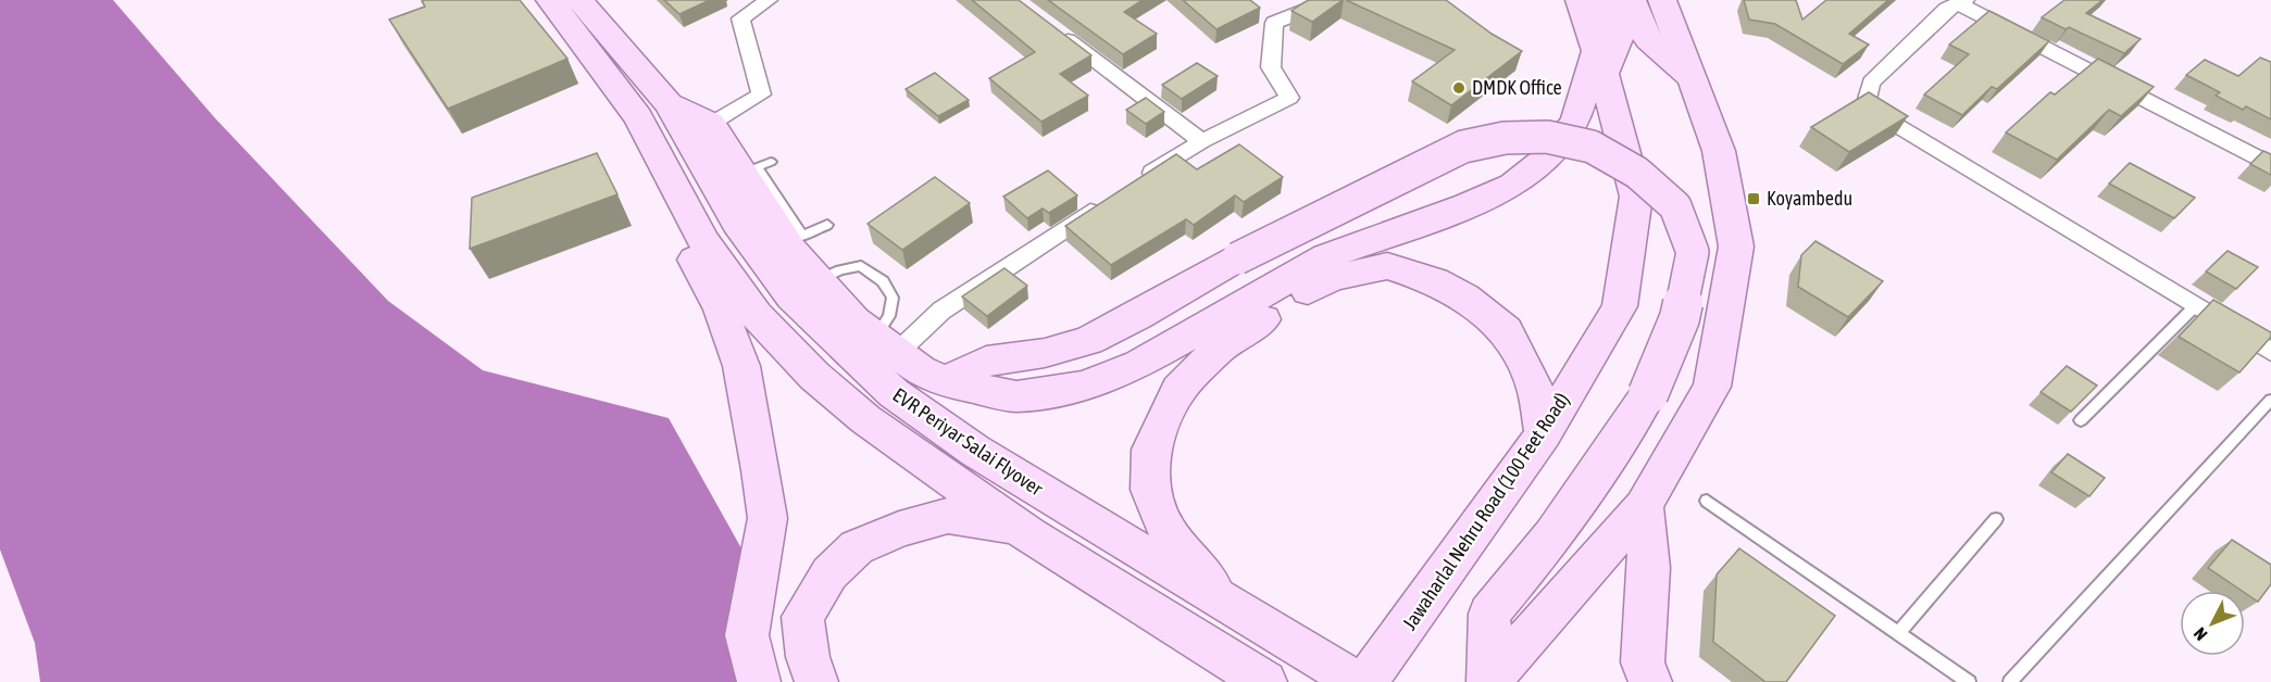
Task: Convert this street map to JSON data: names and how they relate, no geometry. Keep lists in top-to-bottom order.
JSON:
{
  "streets": {
    "main road": ["EVR Periyar Salai Flyover", "Jawaharlal Nehru Road (100 Feet Road)"]
  },
  "places": {
    "other": ["DMDK Office"],
    "transit": ["Koyambedu"]
  },
  "north": "bottom left"
}
